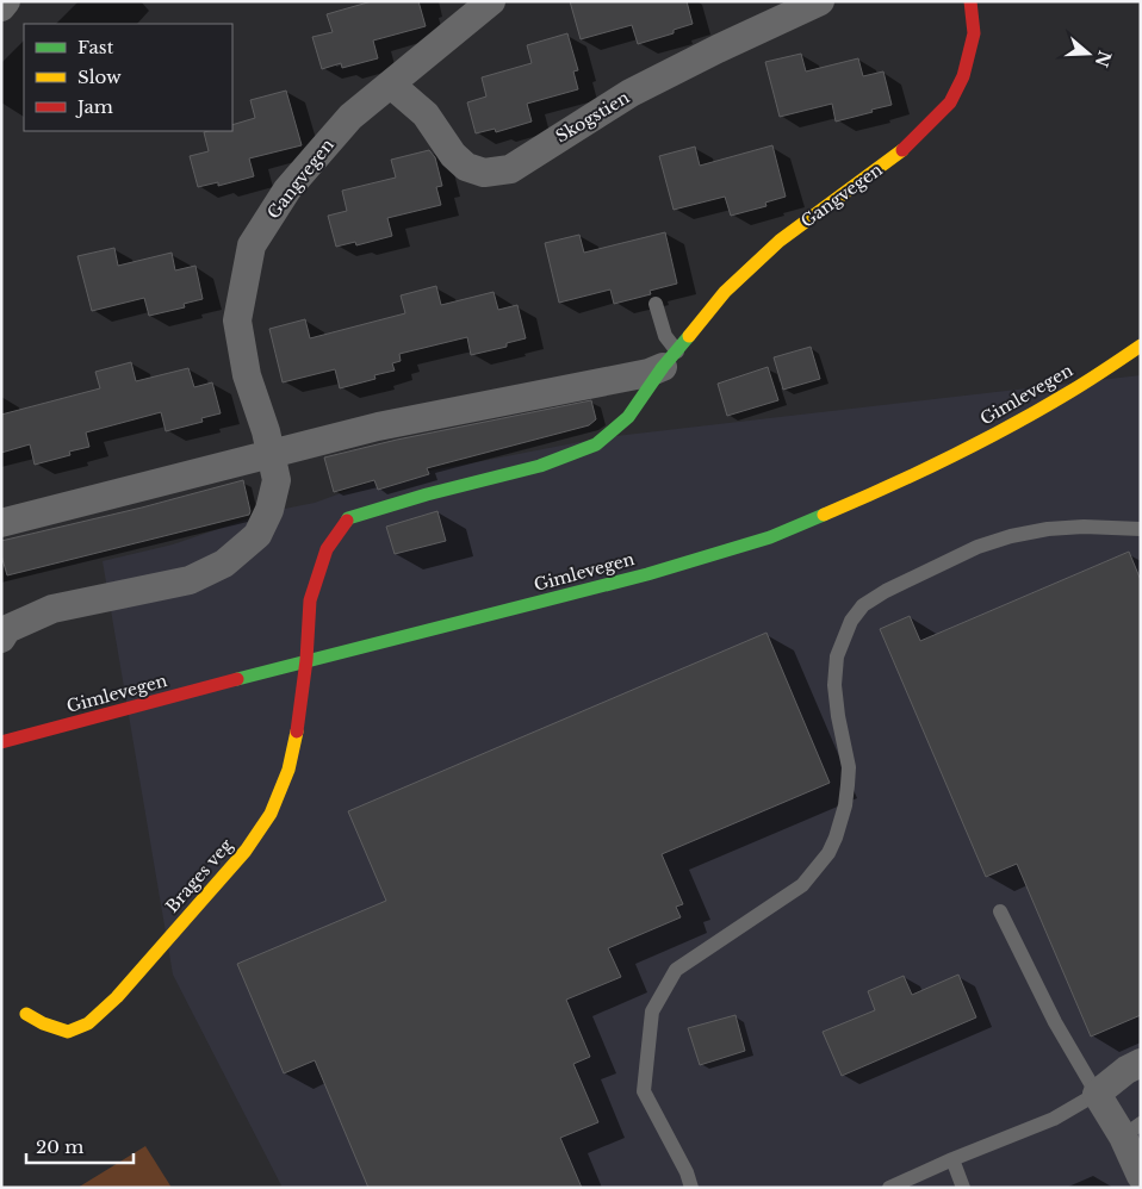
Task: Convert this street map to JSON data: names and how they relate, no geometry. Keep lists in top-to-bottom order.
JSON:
{
  "streets": {
    "street": [
      "Skogstien",
      "Gangvegen",
      "Gimlevegen",
      "Brages veg"
    ]
  },
  "crossings": [
    ["Skogstien", "Gangvegen"],
    ["Gangvegen", "Gimlevegen"],
    ["Gangvegen", "Brages veg"],
    ["Gimlevegen", "Brages veg"]
  ],
  "legend": ["Fast", "Slow", "Jam"],
  "scale_bar": "20 m",
  "north": "right"
}
